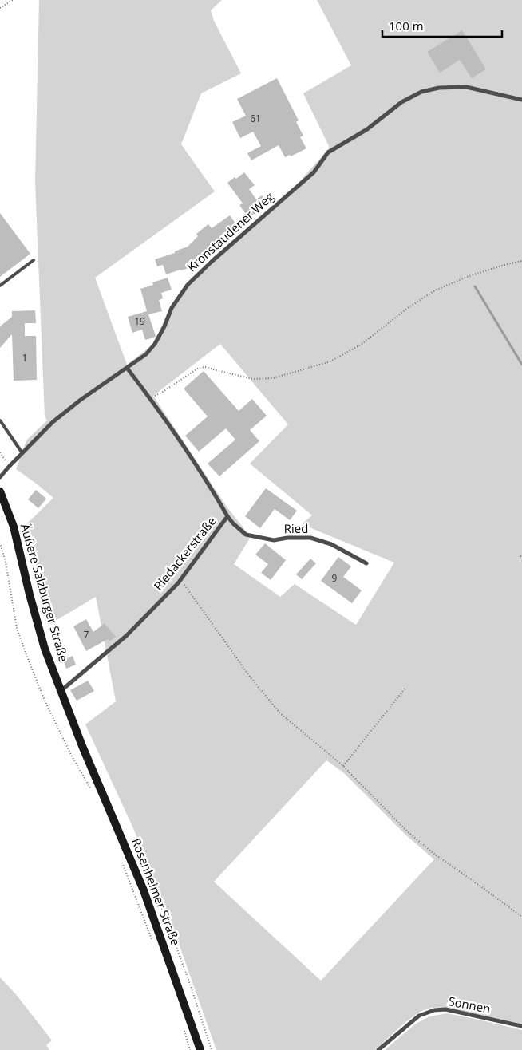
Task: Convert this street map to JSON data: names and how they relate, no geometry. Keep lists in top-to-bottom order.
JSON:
{
  "streets": {
    "main road": ["Äußere Salzburger Straße", "Rosenheimer Straße"],
    "street": [
      "Kronstaudener Weg",
      "Ried",
      "Riedackerstraße",
      "Sonnen"
    ]
  },
  "crossings": [
    ["Kronstaudener Weg", "Riedackerstraße"],
    ["Ried", "Riedackerstraße"],
    ["Riedackerstraße", "Äußere Salzburger Straße"],
    ["Äußere Salzburger Straße", "Rosenheimer Straße"]
  ],
  "house_numbers": [
    "61",
    "19",
    "1",
    "9",
    "7"
  ],
  "scale_bar": "100 m"
}
